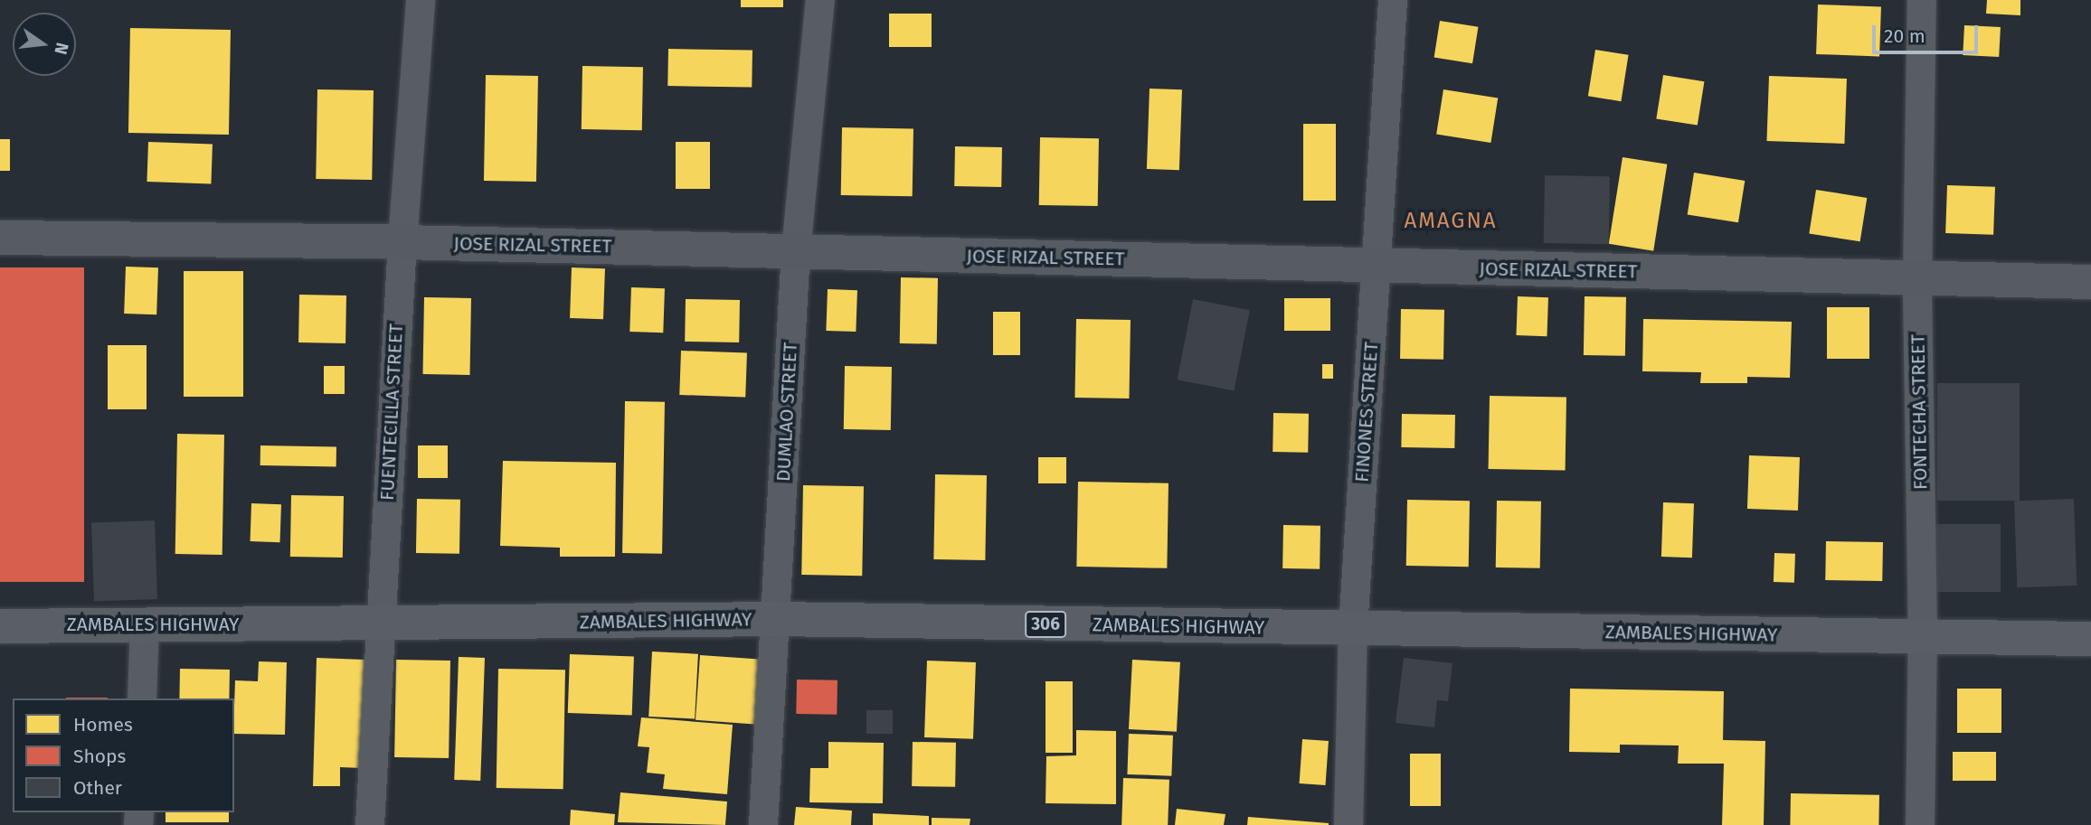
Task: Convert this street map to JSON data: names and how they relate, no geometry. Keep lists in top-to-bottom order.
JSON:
{
  "streets": {
    "main road": ["ZAMBALES HIGHWAY", "306"],
    "street": [
      "JOSE RIZAL STREET",
      "FUENTECILLA STREET",
      "DUMLAO STREET",
      "FINONES STREET",
      "FONTECHA STREET"
    ]
  },
  "crossings": [
    ["JOSE RIZAL STREET", "FUENTECILLA STREET"],
    ["JOSE RIZAL STREET", "DUMLAO STREET"],
    ["JOSE RIZAL STREET", "FINONES STREET"],
    ["JOSE RIZAL STREET", "FONTECHA STREET"],
    ["FUENTECILLA STREET", "ZAMBALES HIGHWAY"],
    ["DUMLAO STREET", "ZAMBALES HIGHWAY"],
    ["FINONES STREET", "ZAMBALES HIGHWAY"],
    ["FONTECHA STREET", "ZAMBALES HIGHWAY"]
  ],
  "districts": ["AMAGNA"],
  "legend": ["Homes", "Shops", "Other"],
  "scale_bar": "20 m",
  "north": "right"
}
